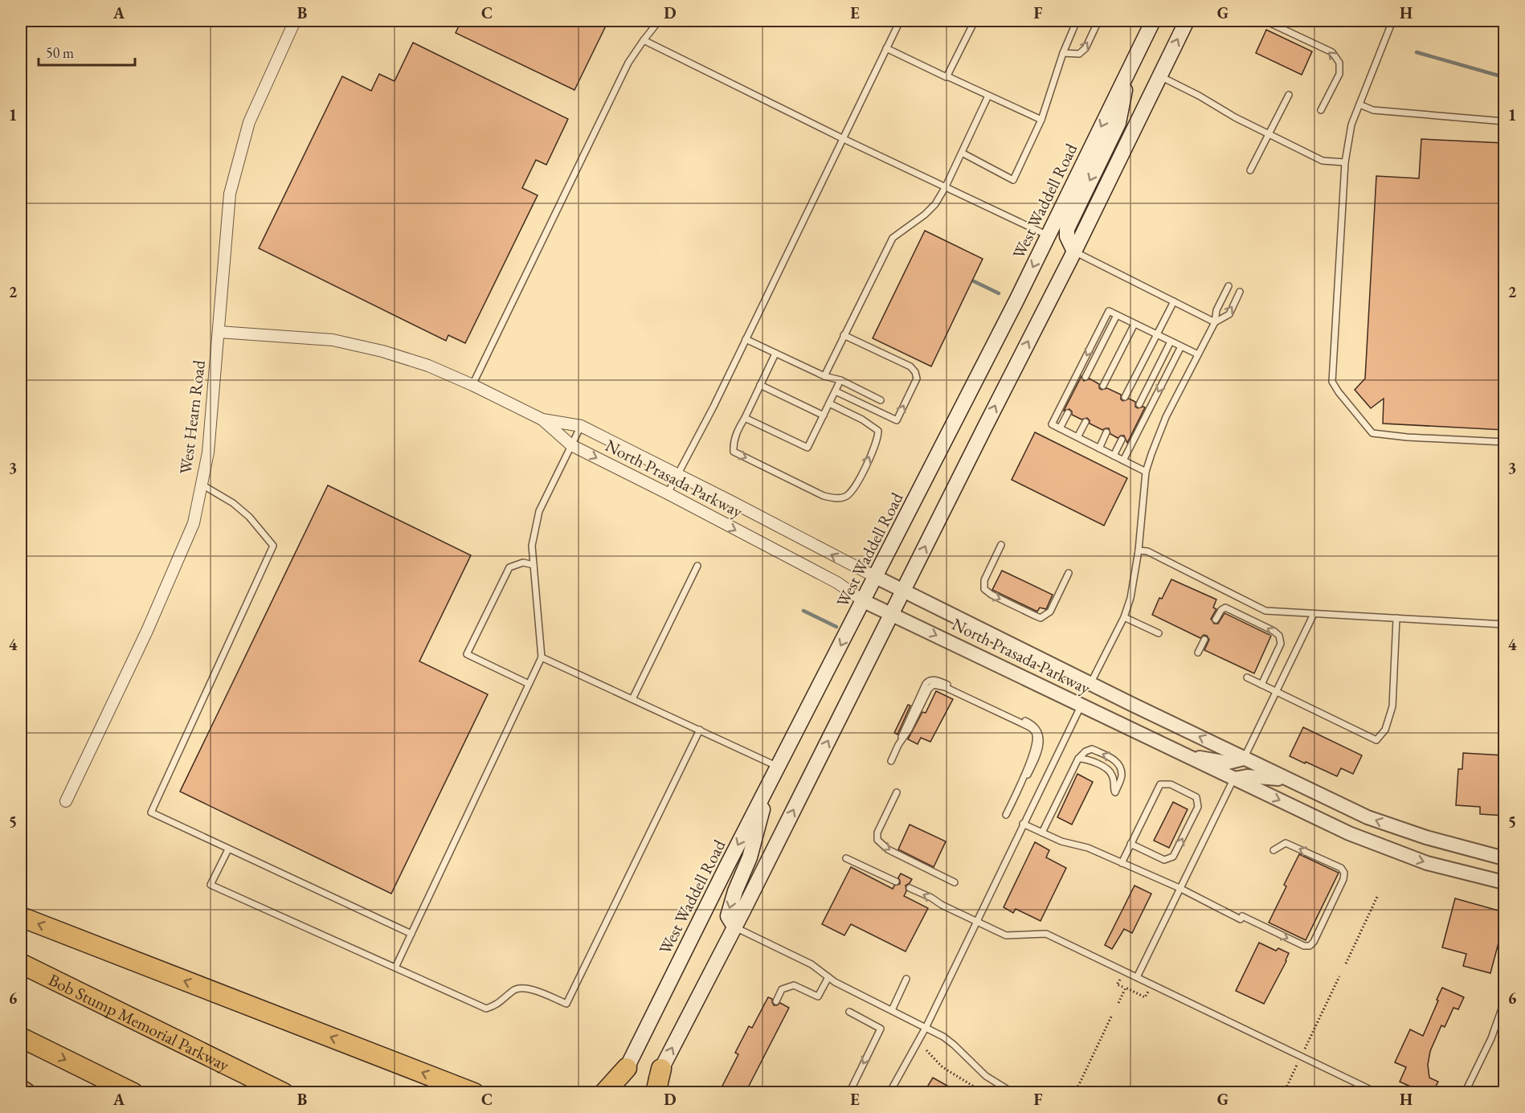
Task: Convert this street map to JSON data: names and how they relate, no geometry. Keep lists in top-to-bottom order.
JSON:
{
  "streets": {
    "highway": ["Bob Stump Memorial Parkway"],
    "main road": ["West Waddell Road"],
    "street": ["West Hearn Road", "North Prasada Parkway"]
  },
  "crossings": [
    ["West Waddell Road", "North Prasada Parkway"],
    ["West Hearn Road", "North Prasada Parkway"]
  ],
  "scale_bar": "50 m",
  "grid": {
    "columns": [
      "A",
      "B",
      "C",
      "D",
      "E",
      "F",
      "G",
      "H"
    ],
    "rows": [
      "1",
      "2",
      "3",
      "4",
      "5",
      "6"
    ]
  }
}
